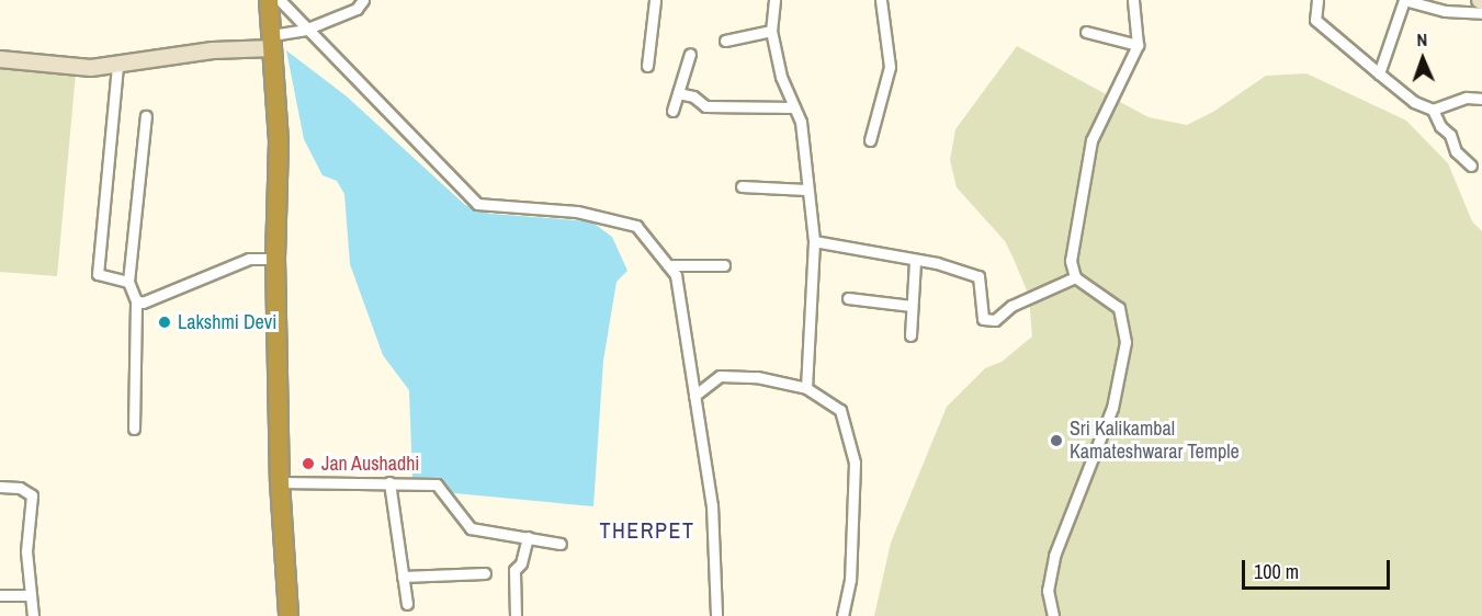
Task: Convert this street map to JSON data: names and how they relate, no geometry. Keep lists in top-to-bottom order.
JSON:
{
  "districts": ["THERPET"],
  "places": ["Lakshmi Devi", "Sri Kalikambal Kamateshwarar Temple", "Jan Aushadhi"],
  "scale_bar": "100 m",
  "north": "top"
}
